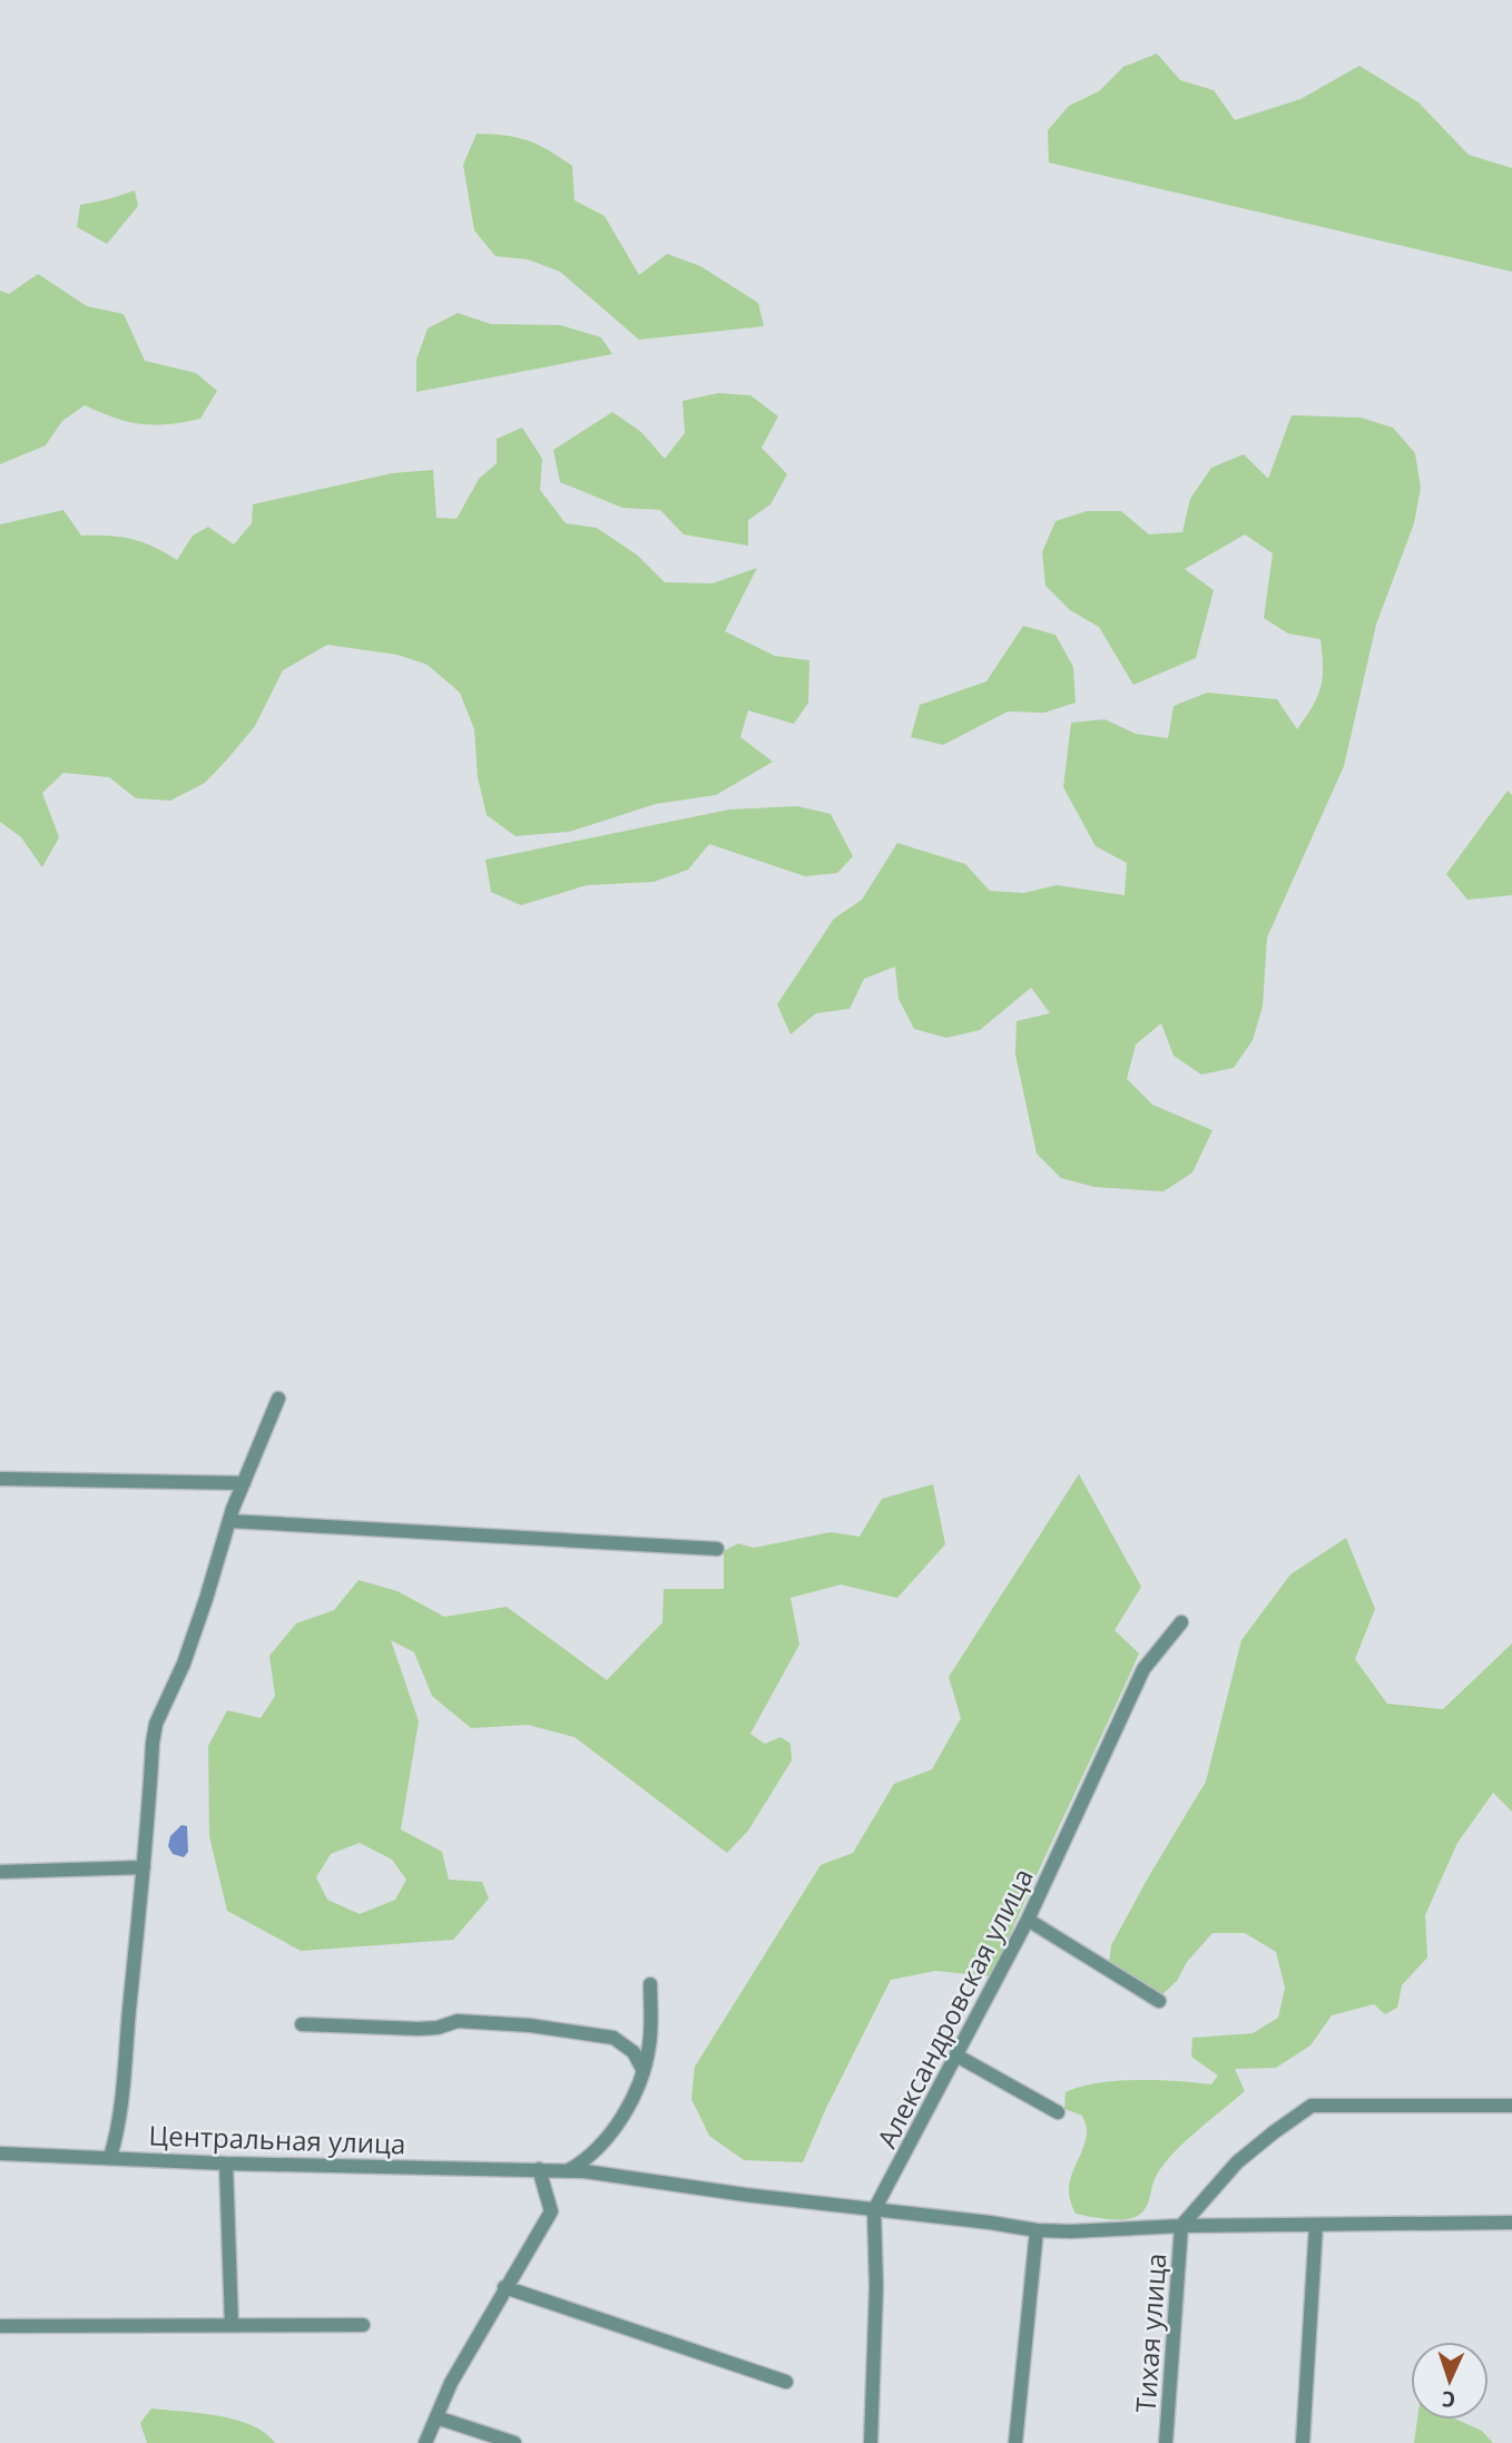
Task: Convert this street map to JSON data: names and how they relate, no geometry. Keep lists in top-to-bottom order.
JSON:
{
  "streets": {
    "street": ["Александровская улица", "Центральная улица", "Тихая улица"]
  },
  "crossings": [
    ["Александровская улица", "Центральная улица"],
    ["Центральная улица", "Тихая улица"]
  ],
  "north": "bottom"
}
